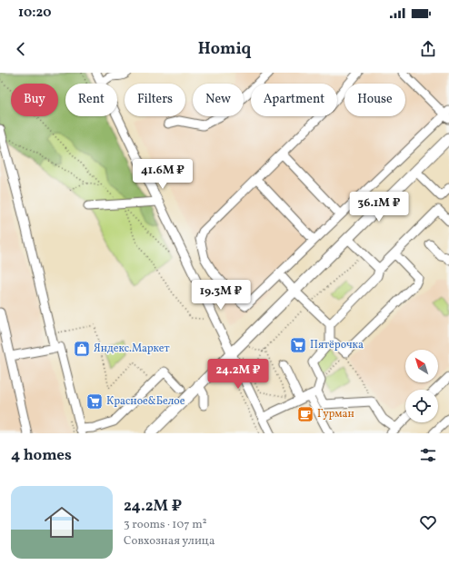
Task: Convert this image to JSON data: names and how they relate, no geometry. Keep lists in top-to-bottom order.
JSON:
{
  "places": {
    "supermarket": ["Пятёрочка", "Красное&Белое"],
    "shop": ["Яндекс.Маркет"],
    "cafe": ["Гурман"]
  },
  "north": "top left",
  "page": {
    "status": "10:20",
    "header": "Homiq",
    "chip": [
      "Buy",
      "Rent",
      "Filters",
      "New",
      "Apartment",
      "House"
    ],
    "price": [
      "41.6M ₽",
      "36.1M ₽",
      "19.3M ₽",
      "24.2M ₽"
    ],
    "heading": "4 homes",
    "list": [
      {
        "name": "24.2M ₽",
        "note": "3 rooms · 107 m² · Совхозная улица"
      }
    ]
  }
}
